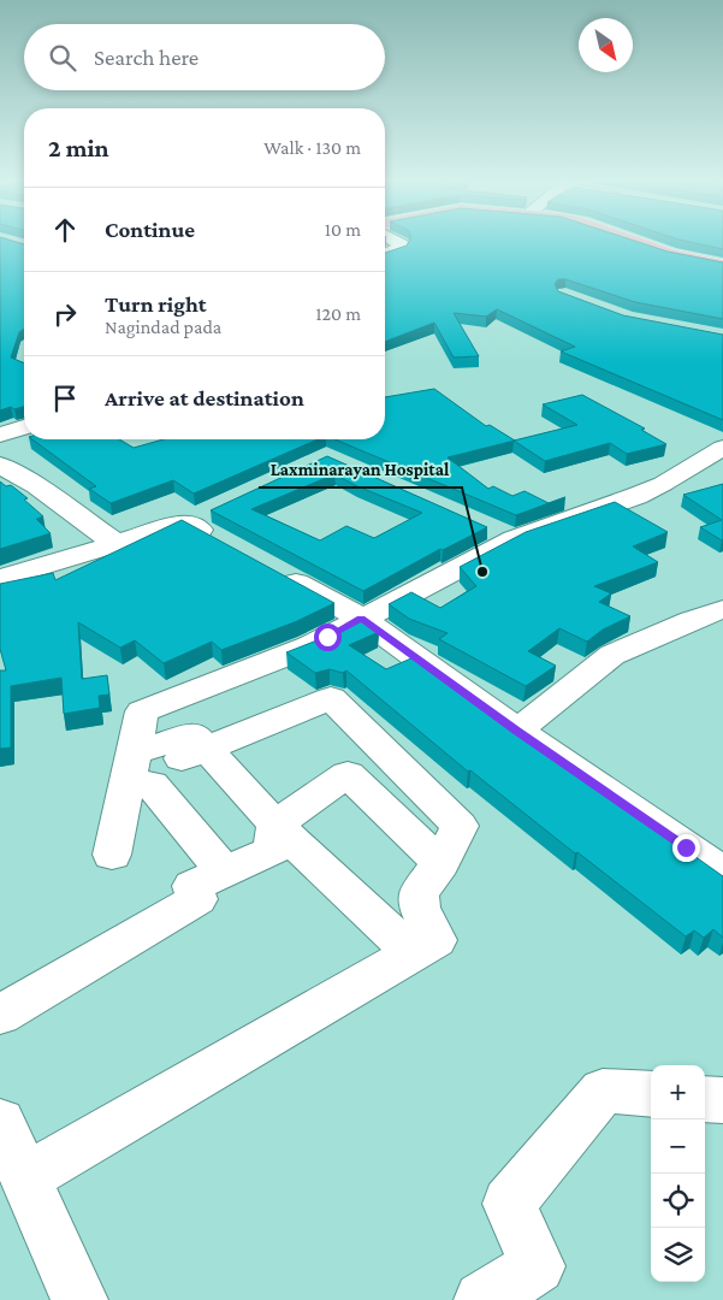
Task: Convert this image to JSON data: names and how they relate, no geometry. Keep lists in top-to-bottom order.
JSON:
{
  "places": ["Laxminarayan Hospital"],
  "north": "bottom right",
  "page": {
    "search": "Search here",
    "heading": ["2 min", "Walk · 130 m"],
    "list": [
      ["Continue", "10 m"],
      ["Turn right", "Nagindad pada", "120 m"],
      "Arrive at destination"
    ],
    "map_buttons": ["+", "−"]
  }
}
